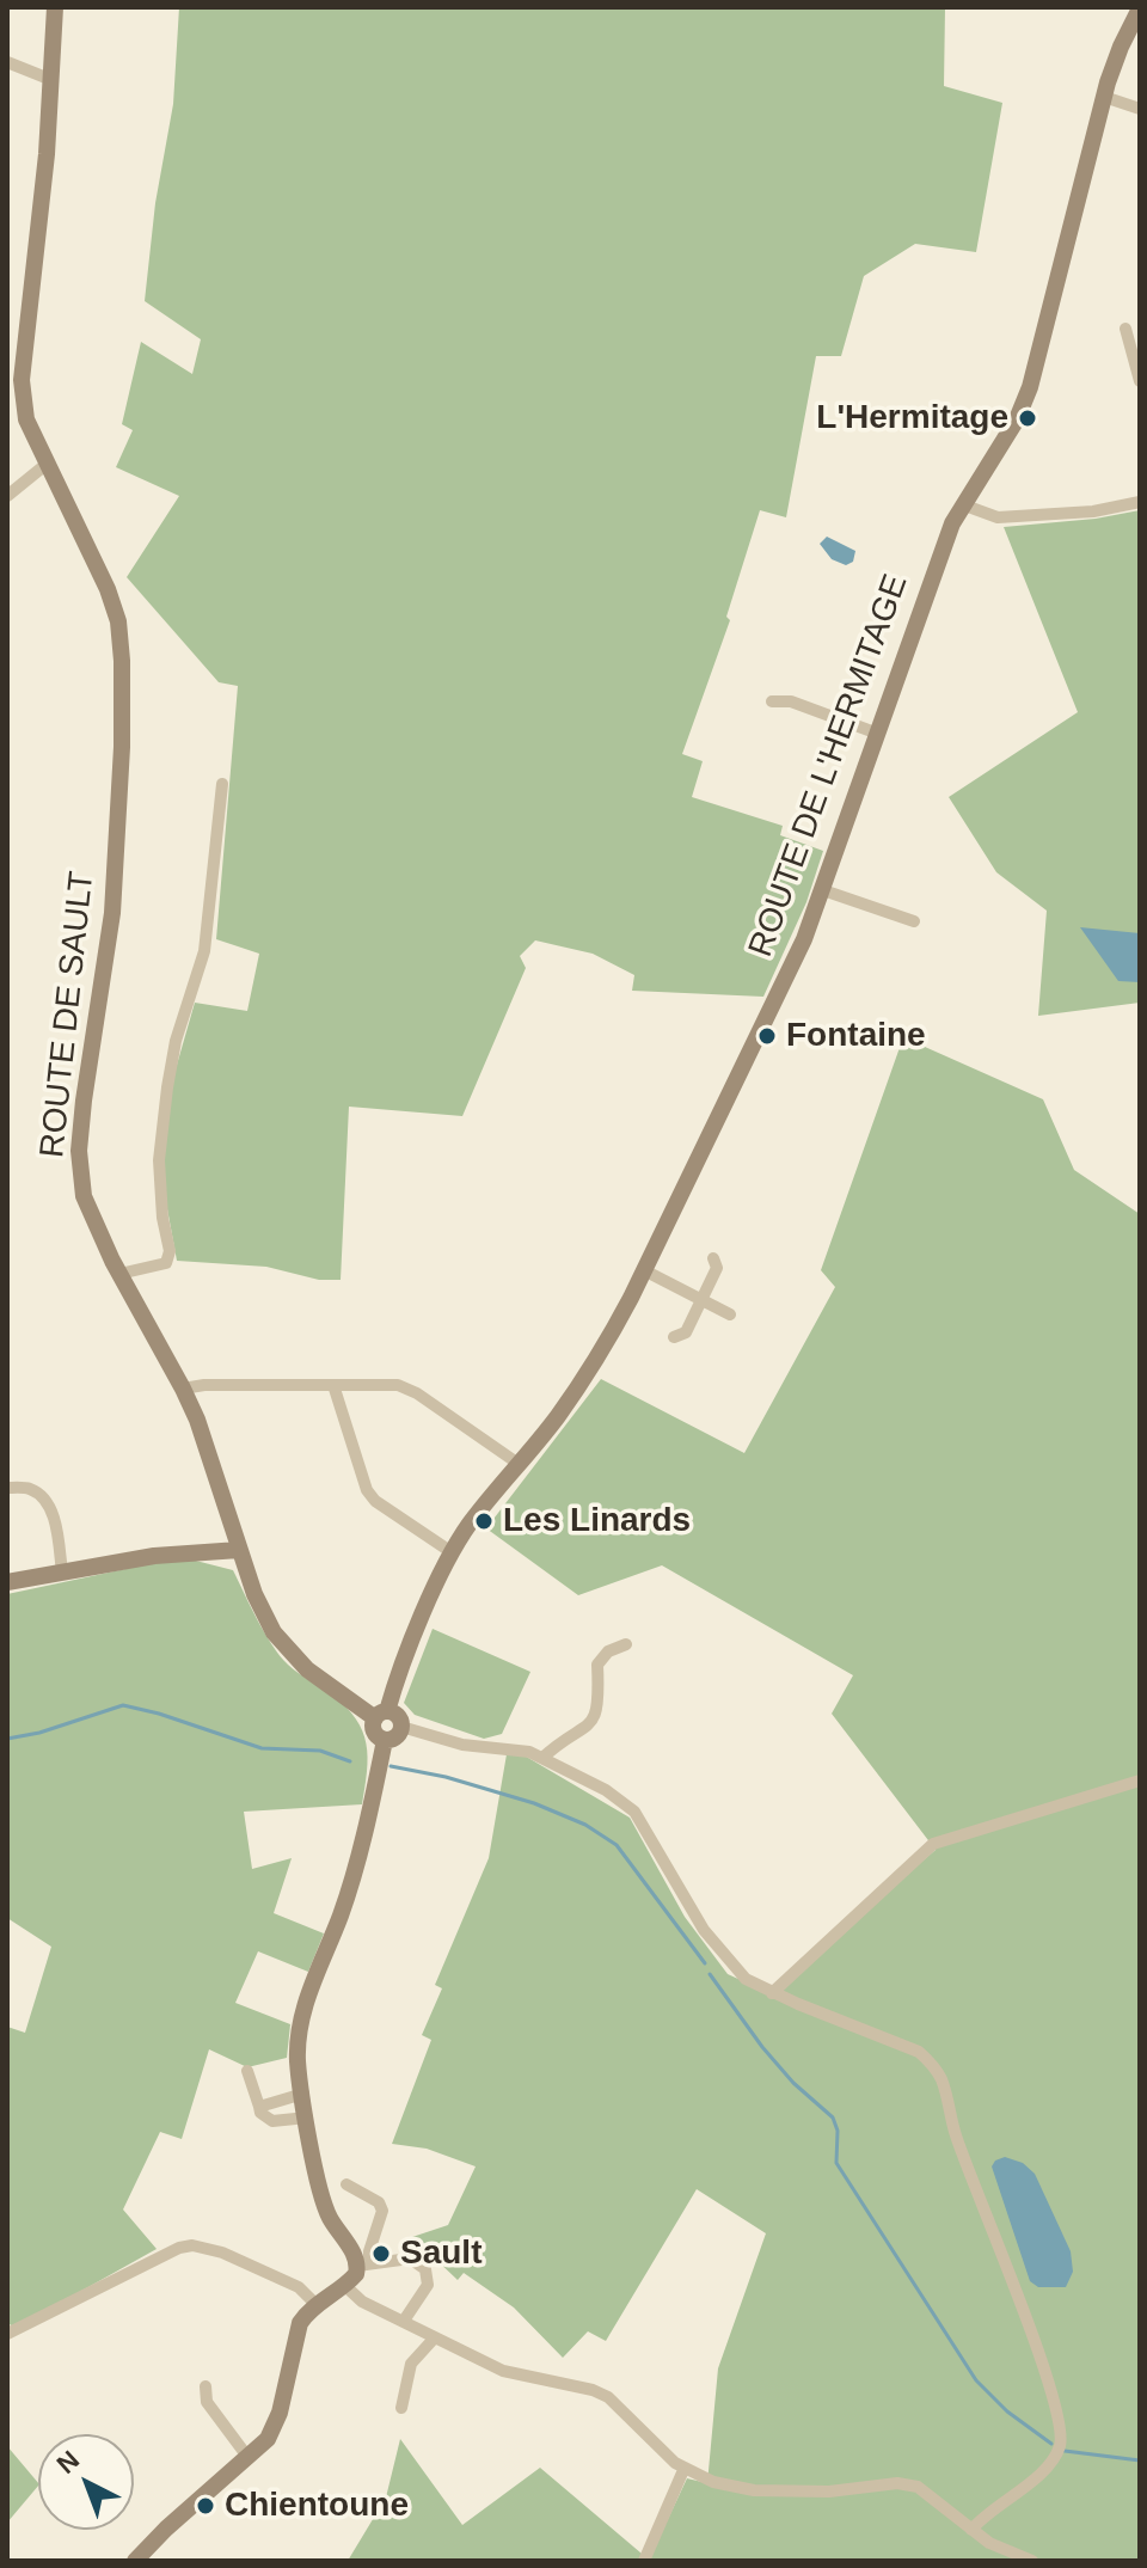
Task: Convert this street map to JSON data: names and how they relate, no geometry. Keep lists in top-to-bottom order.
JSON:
{
  "streets": {
    "street": ["ROUTE DE L'HERMITAGE", "ROUTE DE SAULT"]
  },
  "crossings": [
    ["ROUTE DE L'HERMITAGE", "ROUTE DE SAULT"]
  ],
  "places": [
    "L'Hermitage",
    "Fontaine",
    "Les Linards",
    "Sault",
    "Chientoune"
  ],
  "north": "top left"
}
